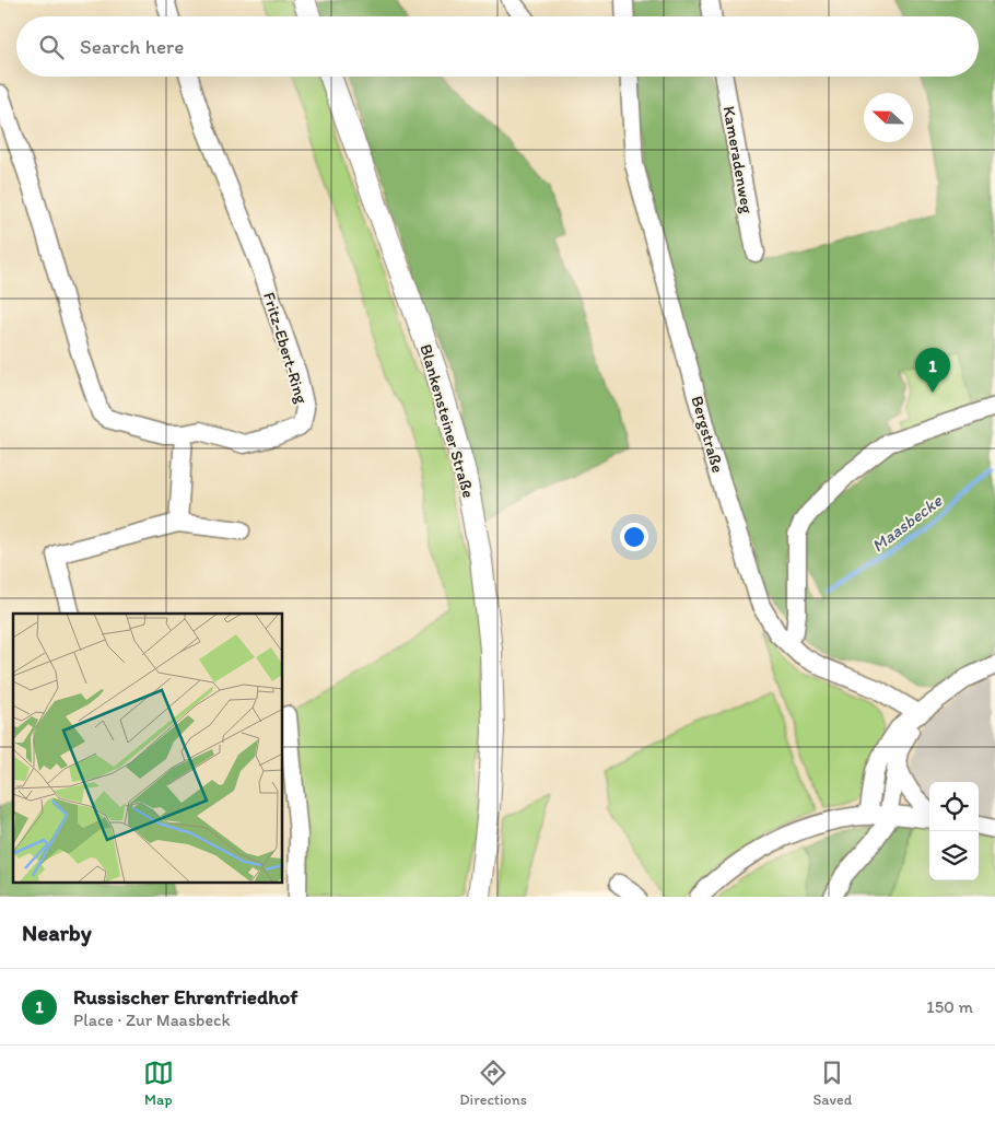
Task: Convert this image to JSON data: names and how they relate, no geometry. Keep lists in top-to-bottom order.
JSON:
{
  "streets": {
    "main road": ["Blankensteiner Straße"],
    "street": ["Kameradenweg", "Fritz-Ebert-Ring", "Bergstraße"]
  },
  "water": ["Maasbecke"],
  "north": "left",
  "page": {
    "search": "Search here",
    "pins": "1",
    "heading": "Nearby",
    "list": [
      {
        "mark": "1",
        "name": "Russischer Ehrenfriedhof",
        "note": "Place · Zur Maasbeck",
        "value": "150 m"
      }
    ],
    "nav": ["Map", "Directions", "Saved"]
  }
}
